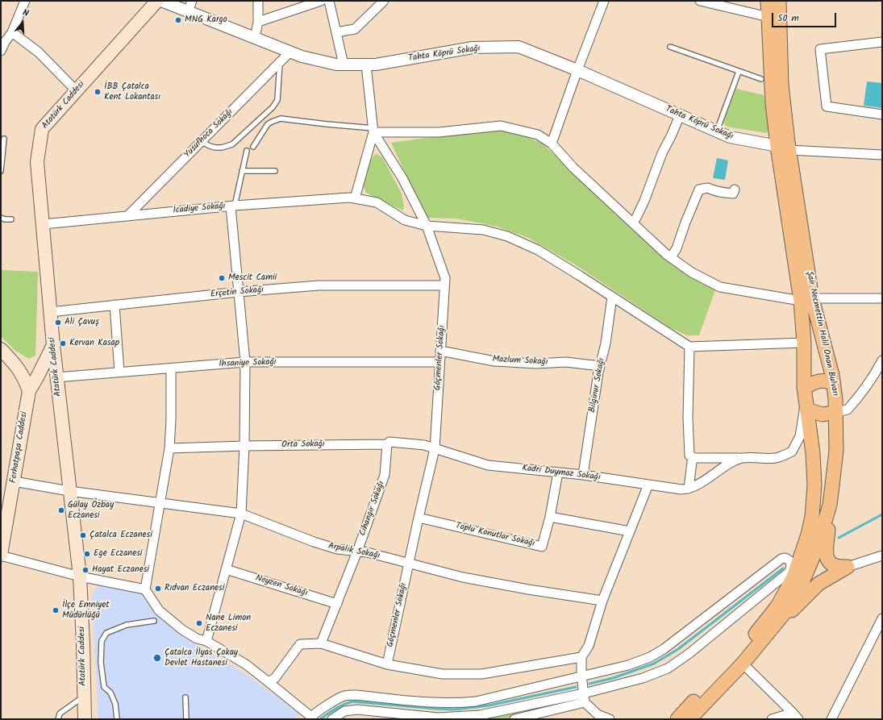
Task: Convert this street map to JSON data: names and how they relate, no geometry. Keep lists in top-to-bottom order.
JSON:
{
  "streets": {
    "main road": ["Atatürk Caddesi", "Şair Necmettin Halil Onan Bulvarı", "Ferhatpaşa Caddesi"],
    "street": [
      "Tahta Köprü Sokağı",
      "Yusufhoca Sokağı",
      "İcadiye Sokağı",
      "Erçetin Sokağı",
      "Göçmenler Sokağı",
      "Mazlum Sokağı",
      "İhsaniye Sokağı",
      "Bilginur Sokağı",
      "Orta Sokağı",
      "Kadri Duymaz Sokağı",
      "Cihangir Sokağı",
      "Toplu Konutlar Sokağı",
      "Arpalık Sokağı",
      "Neyzen Sokağı"
    ]
  },
  "crossings": [
    ["Tahta Köprü Sokağı", "Yusufhoca Sokağı"],
    ["Tahta Köprü Sokağı", "Şair Necmettin Halil Onan Bulvarı"],
    ["Tahta Köprü Sokağı", "Göçmenler Sokağı"],
    ["Atatürk Caddesi", "İcadiye Sokağı"],
    ["Atatürk Caddesi", "Erçetin Sokağı"],
    ["Atatürk Caddesi", "İhsaniye Sokağı"],
    ["Atatürk Caddesi", "Arpalık Sokağı"],
    ["Yusufhoca Sokağı", "İcadiye Sokağı"],
    ["İcadiye Sokağı", "Göçmenler Sokağı"],
    ["İcadiye Sokağı", "Bilginur Sokağı"],
    ["Erçetin Sokağı", "Göçmenler Sokağı"],
    ["Şair Necmettin Halil Onan Bulvarı", "Kadri Duymaz Sokağı"],
    ["Göçmenler Sokağı", "Mazlum Sokağı"],
    ["Göçmenler Sokağı", "İhsaniye Sokağı"],
    ["Göçmenler Sokağı", "Orta Sokağı"],
    ["Göçmenler Sokağı", "Kadri Duymaz Sokağı"],
    ["Göçmenler Sokağı", "Toplu Konutlar Sokağı"],
    ["Göçmenler Sokağı", "Arpalık Sokağı"],
    ["Mazlum Sokağı", "Bilginur Sokağı"],
    ["Bilginur Sokağı", "Kadri Duymaz Sokağı"],
    ["Orta Sokağı", "Kadri Duymaz Sokağı"],
    ["Orta Sokağı", "Cihangir Sokağı"],
    ["Ferhatpaşa Caddesi", "Arpalık Sokağı"],
    ["Kadri Duymaz Sokağı", "Toplu Konutlar Sokağı"],
    ["Cihangir Sokağı", "Arpalık Sokağı"],
    ["Cihangir Sokağı", "Neyzen Sokağı"]
  ],
  "places": [
    "MNG Kargo",
    "İBB Çatalca Kent Lokantası",
    "Mescit Camii",
    "Ali Çavuş",
    "Kervan Kasap",
    "Gülay Özbay Eczanesi",
    "Çatalca Eczanesi",
    "Ege Eczanesi",
    "Hayat Eczanesi",
    "Rıdvan Eczanesi",
    "İlçe Emniyet Müdürlüğü",
    "Nane Limon Eczanesi",
    "Çatalca İlyas Çokay Devlet Hastanesi"
  ],
  "scale_bar": "50 m",
  "north": "top"
}
